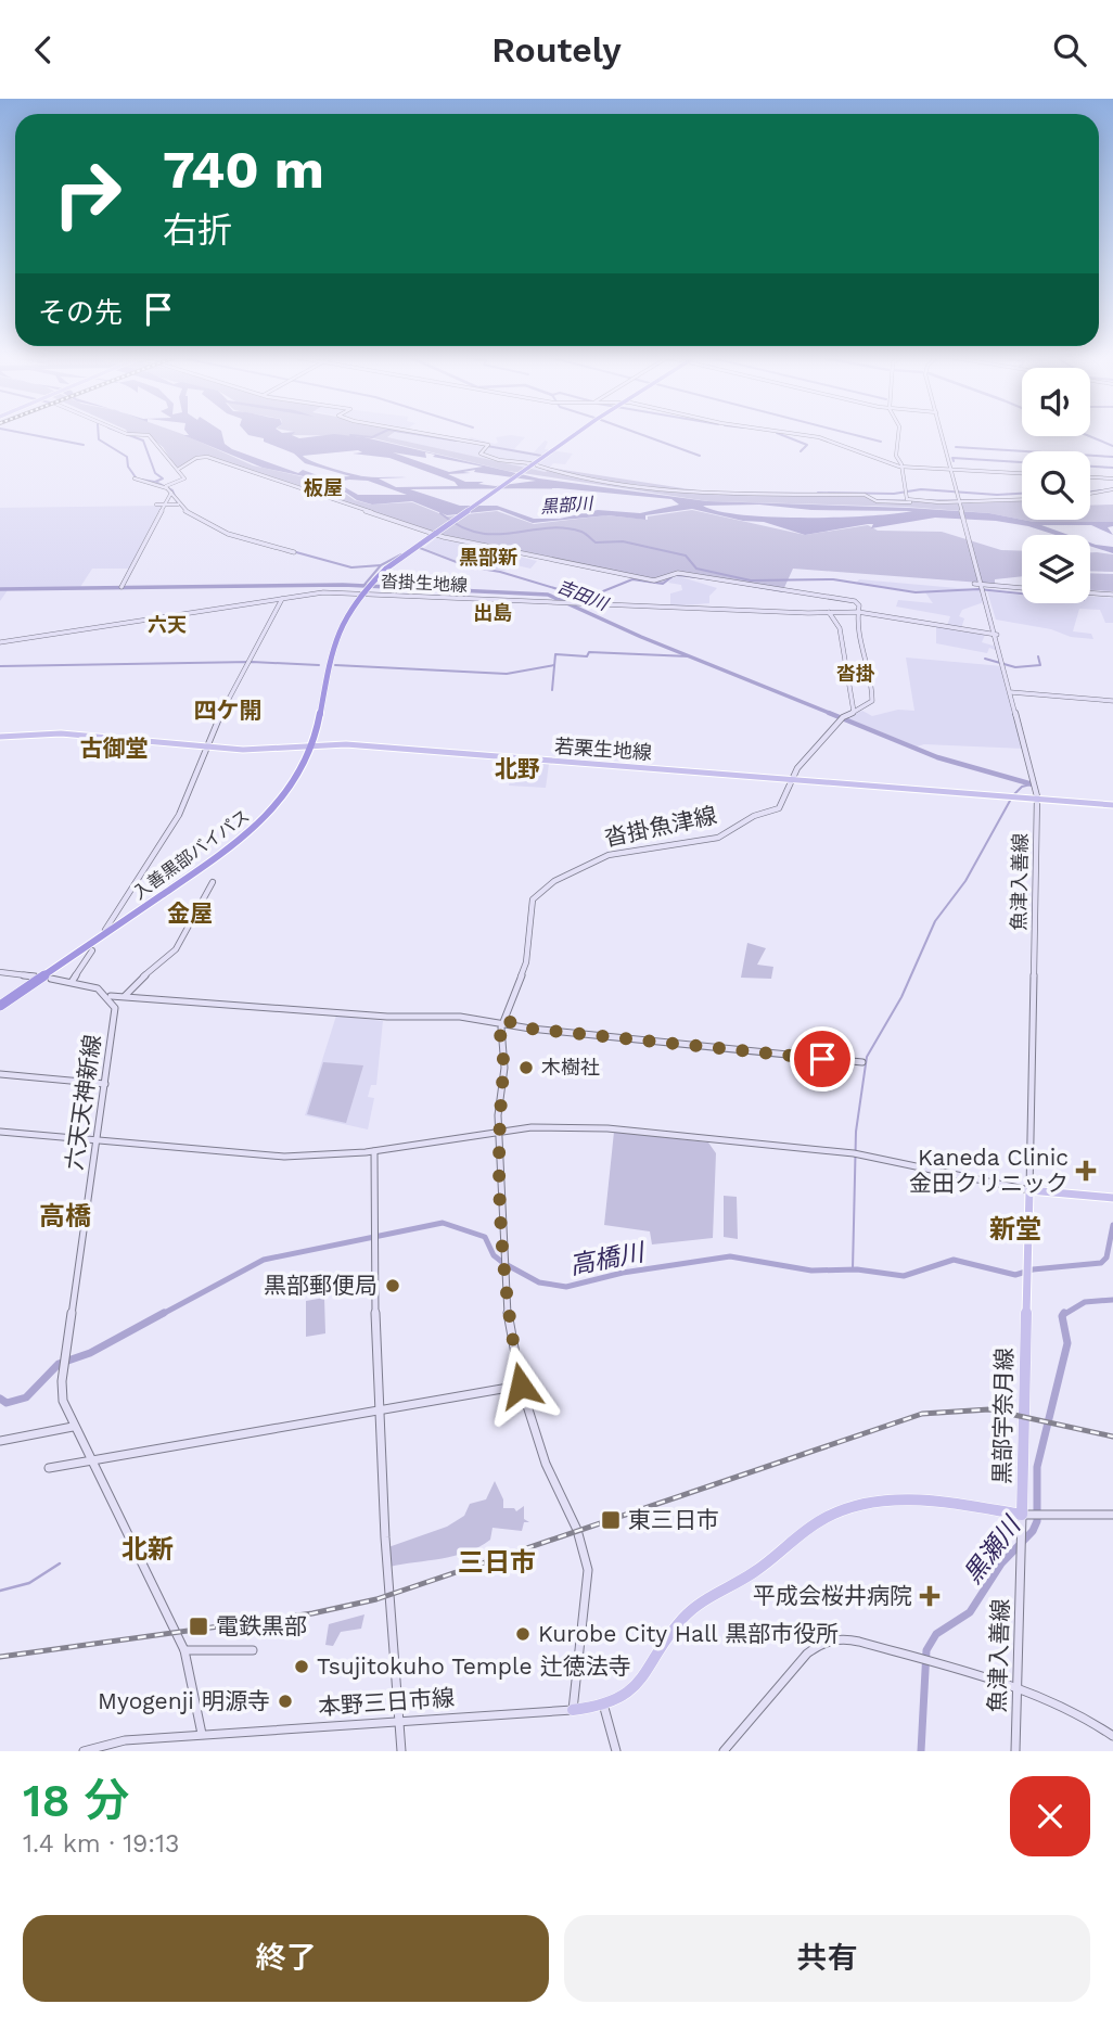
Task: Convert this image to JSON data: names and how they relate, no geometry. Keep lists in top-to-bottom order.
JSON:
{
  "streets": {
    "highway": ["入善黒部バイパス"],
    "main road": [
      "沓掛生地線",
      "若栗生地線",
      "沓掛魚津線",
      "魚津入善線",
      "六天天神新線",
      "黒部宇奈月線",
      "本野三日市線"
    ]
  },
  "crossings": [
    ["沓掛生地線", "入善黒部バイパス"],
    ["若栗生地線", "沓掛魚津線"],
    ["若栗生地線", "入善黒部バイパス"],
    ["若栗生地線", "魚津入善線"],
    ["沓掛魚津線", "本野三日市線"],
    ["魚津入善線", "黒部宇奈月線"],
    ["六天天神新線", "本野三日市線"]
  ],
  "districts": [
    "板屋",
    "黒部新",
    "出島",
    "六天",
    "沓掛",
    "四ケ開",
    "古御堂",
    "北野",
    "金屋",
    "高橋",
    "新堂",
    "北新",
    "三日市"
  ],
  "water": [
    "黒部川",
    "吉田川",
    "高橋川",
    "黒瀬川"
  ],
  "places": {
    "other": [
      "木樹社",
      "黒部郵便局",
      "Kurobe City Hall 黒部市役所",
      "Tsujitokuho Temple 辻徳法寺",
      "Myogenji 明源寺"
    ],
    "health": ["Kaneda Clinic 金田クリニック", "平成会桜井病院"],
    "transit": ["東三日市", "電鉄黒部"]
  },
  "page": {
    "header": "Routely",
    "turn": ["740 m", "右折"],
    "then": "その先",
    "heading": ["18 分", "1.4 km · 19:13"],
    "buttons": ["終了", "共有"]
  }
}
